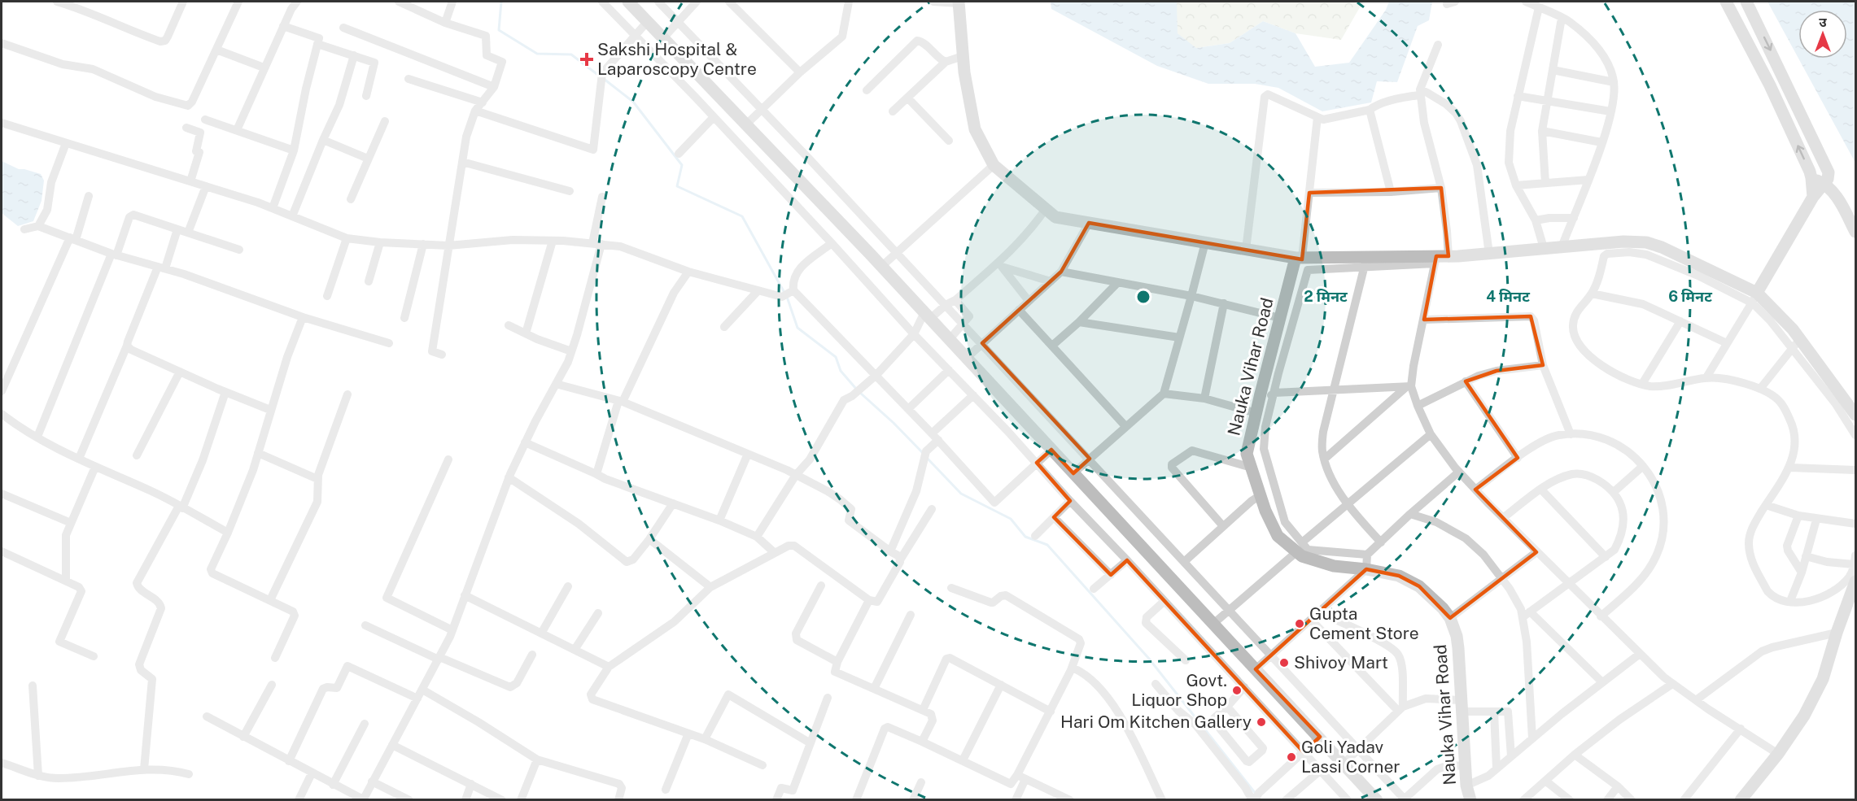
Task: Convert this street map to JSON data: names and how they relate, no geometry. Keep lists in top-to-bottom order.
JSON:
{
  "streets": {
    "street": ["Nauka Vihar Road"]
  },
  "places": {
    "health": ["Sakshi Hospital & Laparoscopy Centre"],
    "other": [
      "Gupta Cement Store",
      "Shivoy Mart",
      "Govt. Liquor Shop",
      "Hari Om Kitchen Gallery",
      "Goli Yadav Lassi Corner"
    ]
  },
  "north": "top",
  "rings": ["2 मिनट", "4 मिनट", "6 मिनट"]
}
